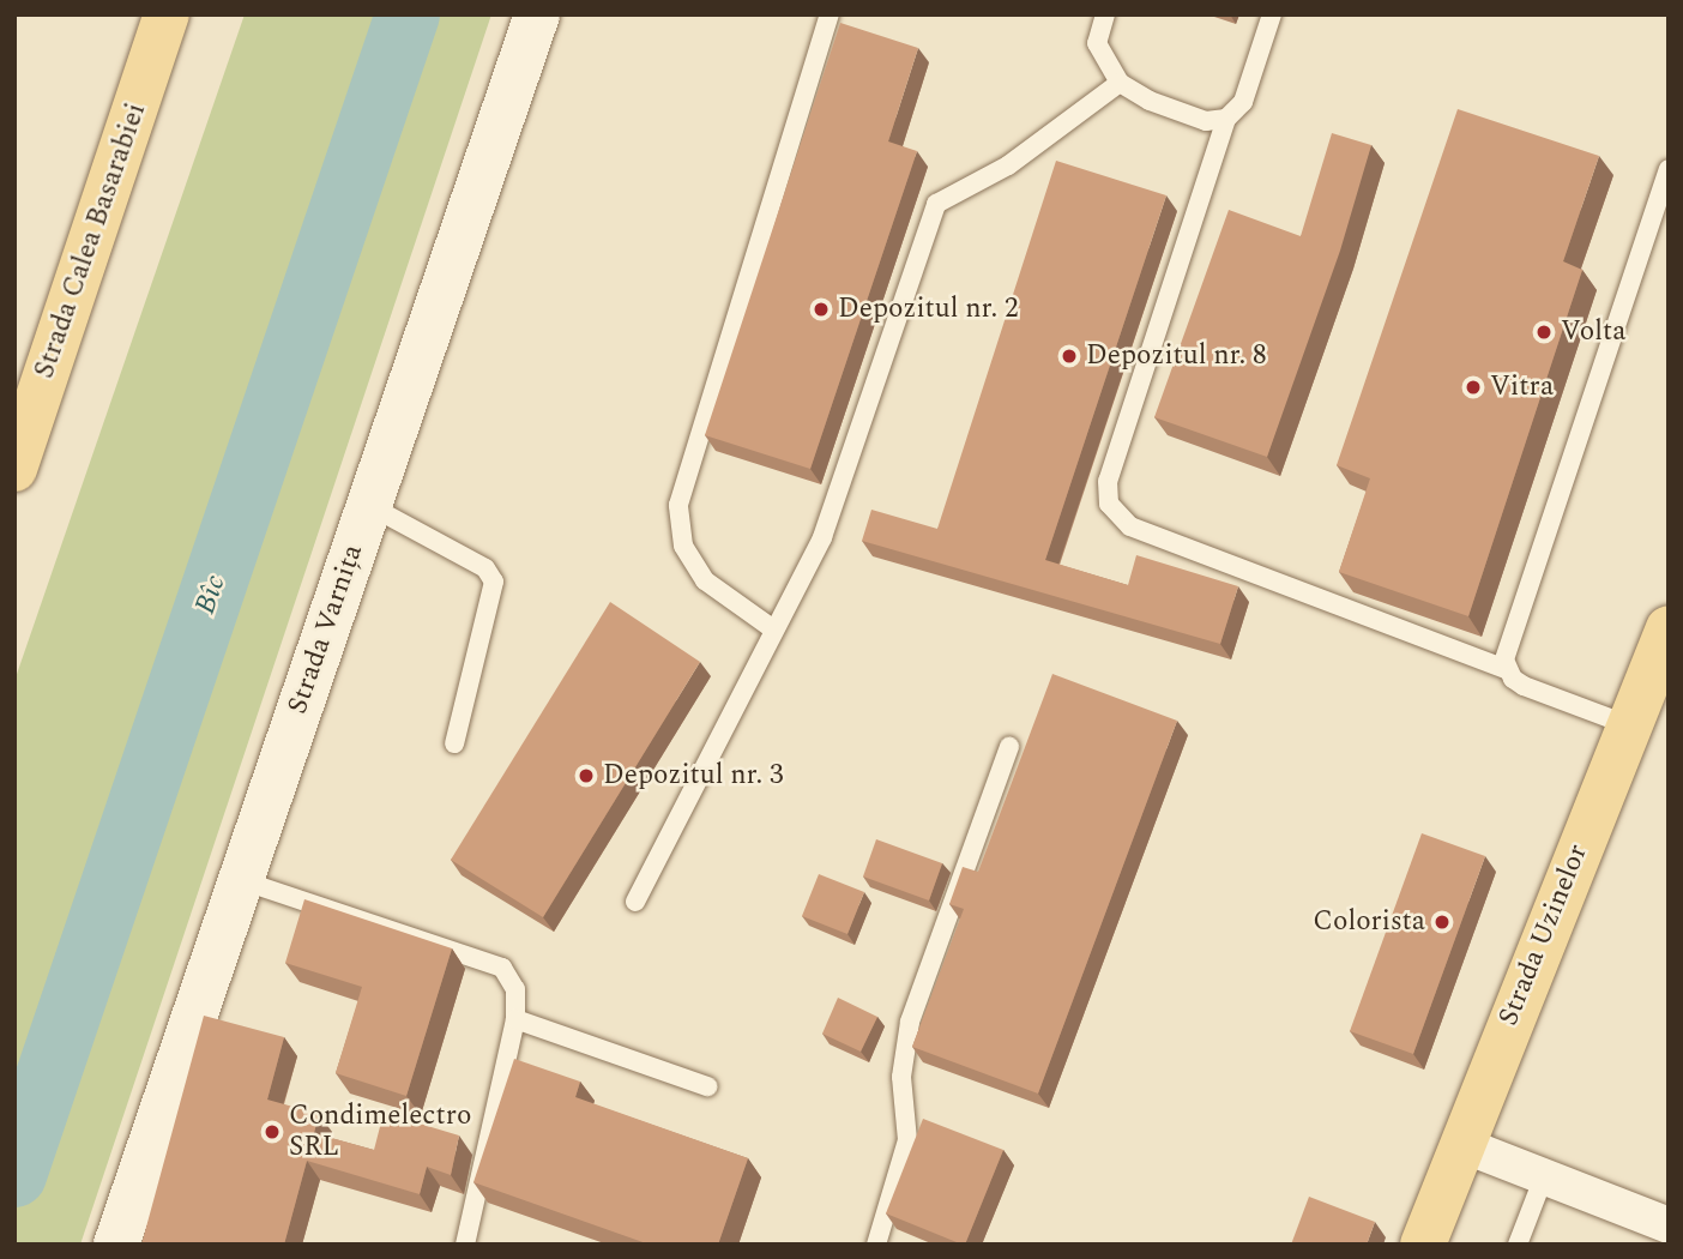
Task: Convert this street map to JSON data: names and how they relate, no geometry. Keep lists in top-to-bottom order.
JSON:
{
  "streets": {
    "main road": ["Strada Calea Basarabiei", "Strada Uzinelor"],
    "street": ["Strada Varnița"]
  },
  "water": ["Bîc"],
  "places": [
    "Depozitul nr. 2",
    "Volta",
    "Depozitul nr. 8",
    "Vitra",
    "Depozitul nr. 3",
    "Colorista",
    "Condimelectro SRL"
  ]
}
